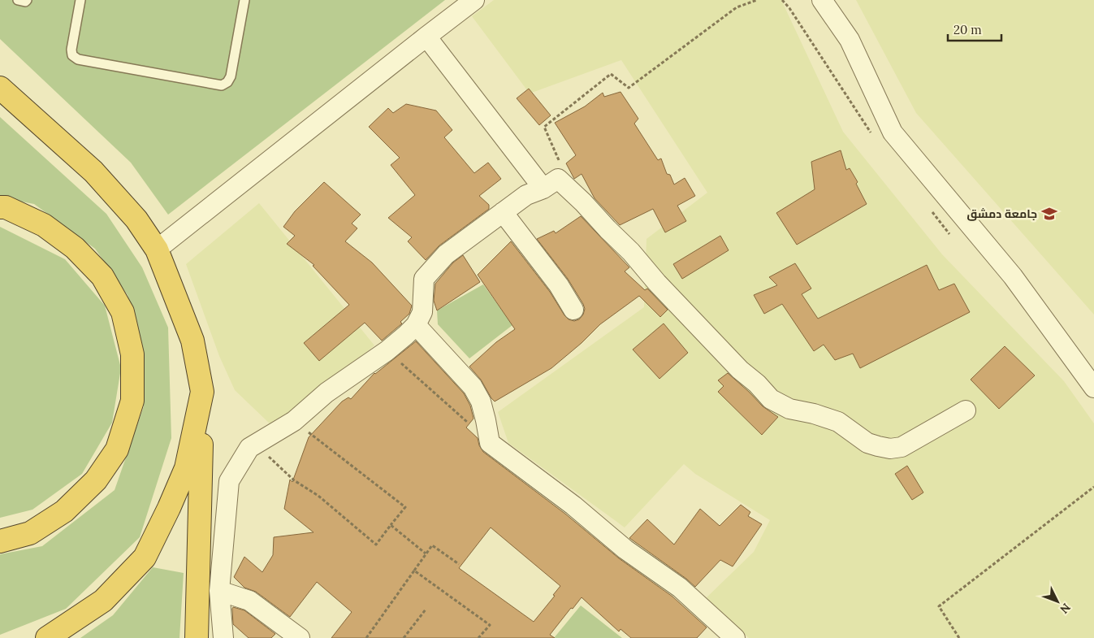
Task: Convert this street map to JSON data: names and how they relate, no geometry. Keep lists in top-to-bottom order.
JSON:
{
  "places": {
    "school or university": ["جامعة دمشق"]
  },
  "scale_bar": "20 m",
  "north": "bottom right"
}
